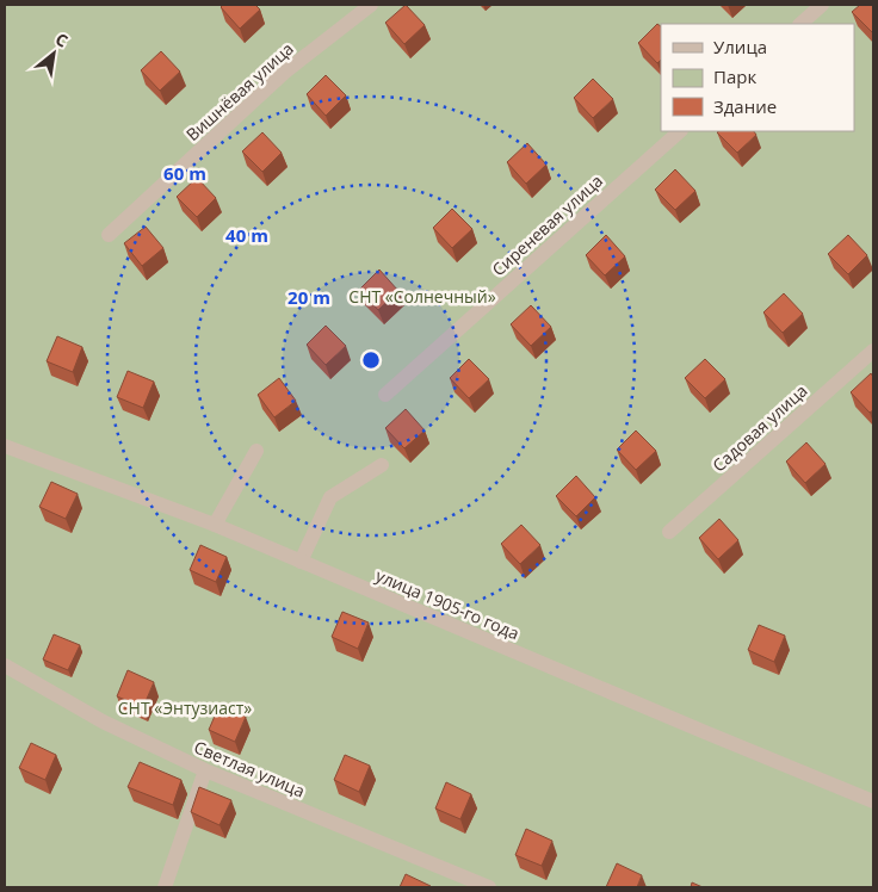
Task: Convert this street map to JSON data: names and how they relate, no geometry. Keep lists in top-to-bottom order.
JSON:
{
  "streets": {
    "street": [
      "Вишнёвая улица",
      "Сиреневая улица",
      "Садовая улица",
      "улица 1905-го года",
      "Светлая улица"
    ]
  },
  "parks": ["СНТ «Солнечный»", "СНТ «Энтузиаст»"],
  "legend": ["Улица", "Парк", "Здание"],
  "north": "top right",
  "rings": ["60 m", "40 m", "20 m"]
}
